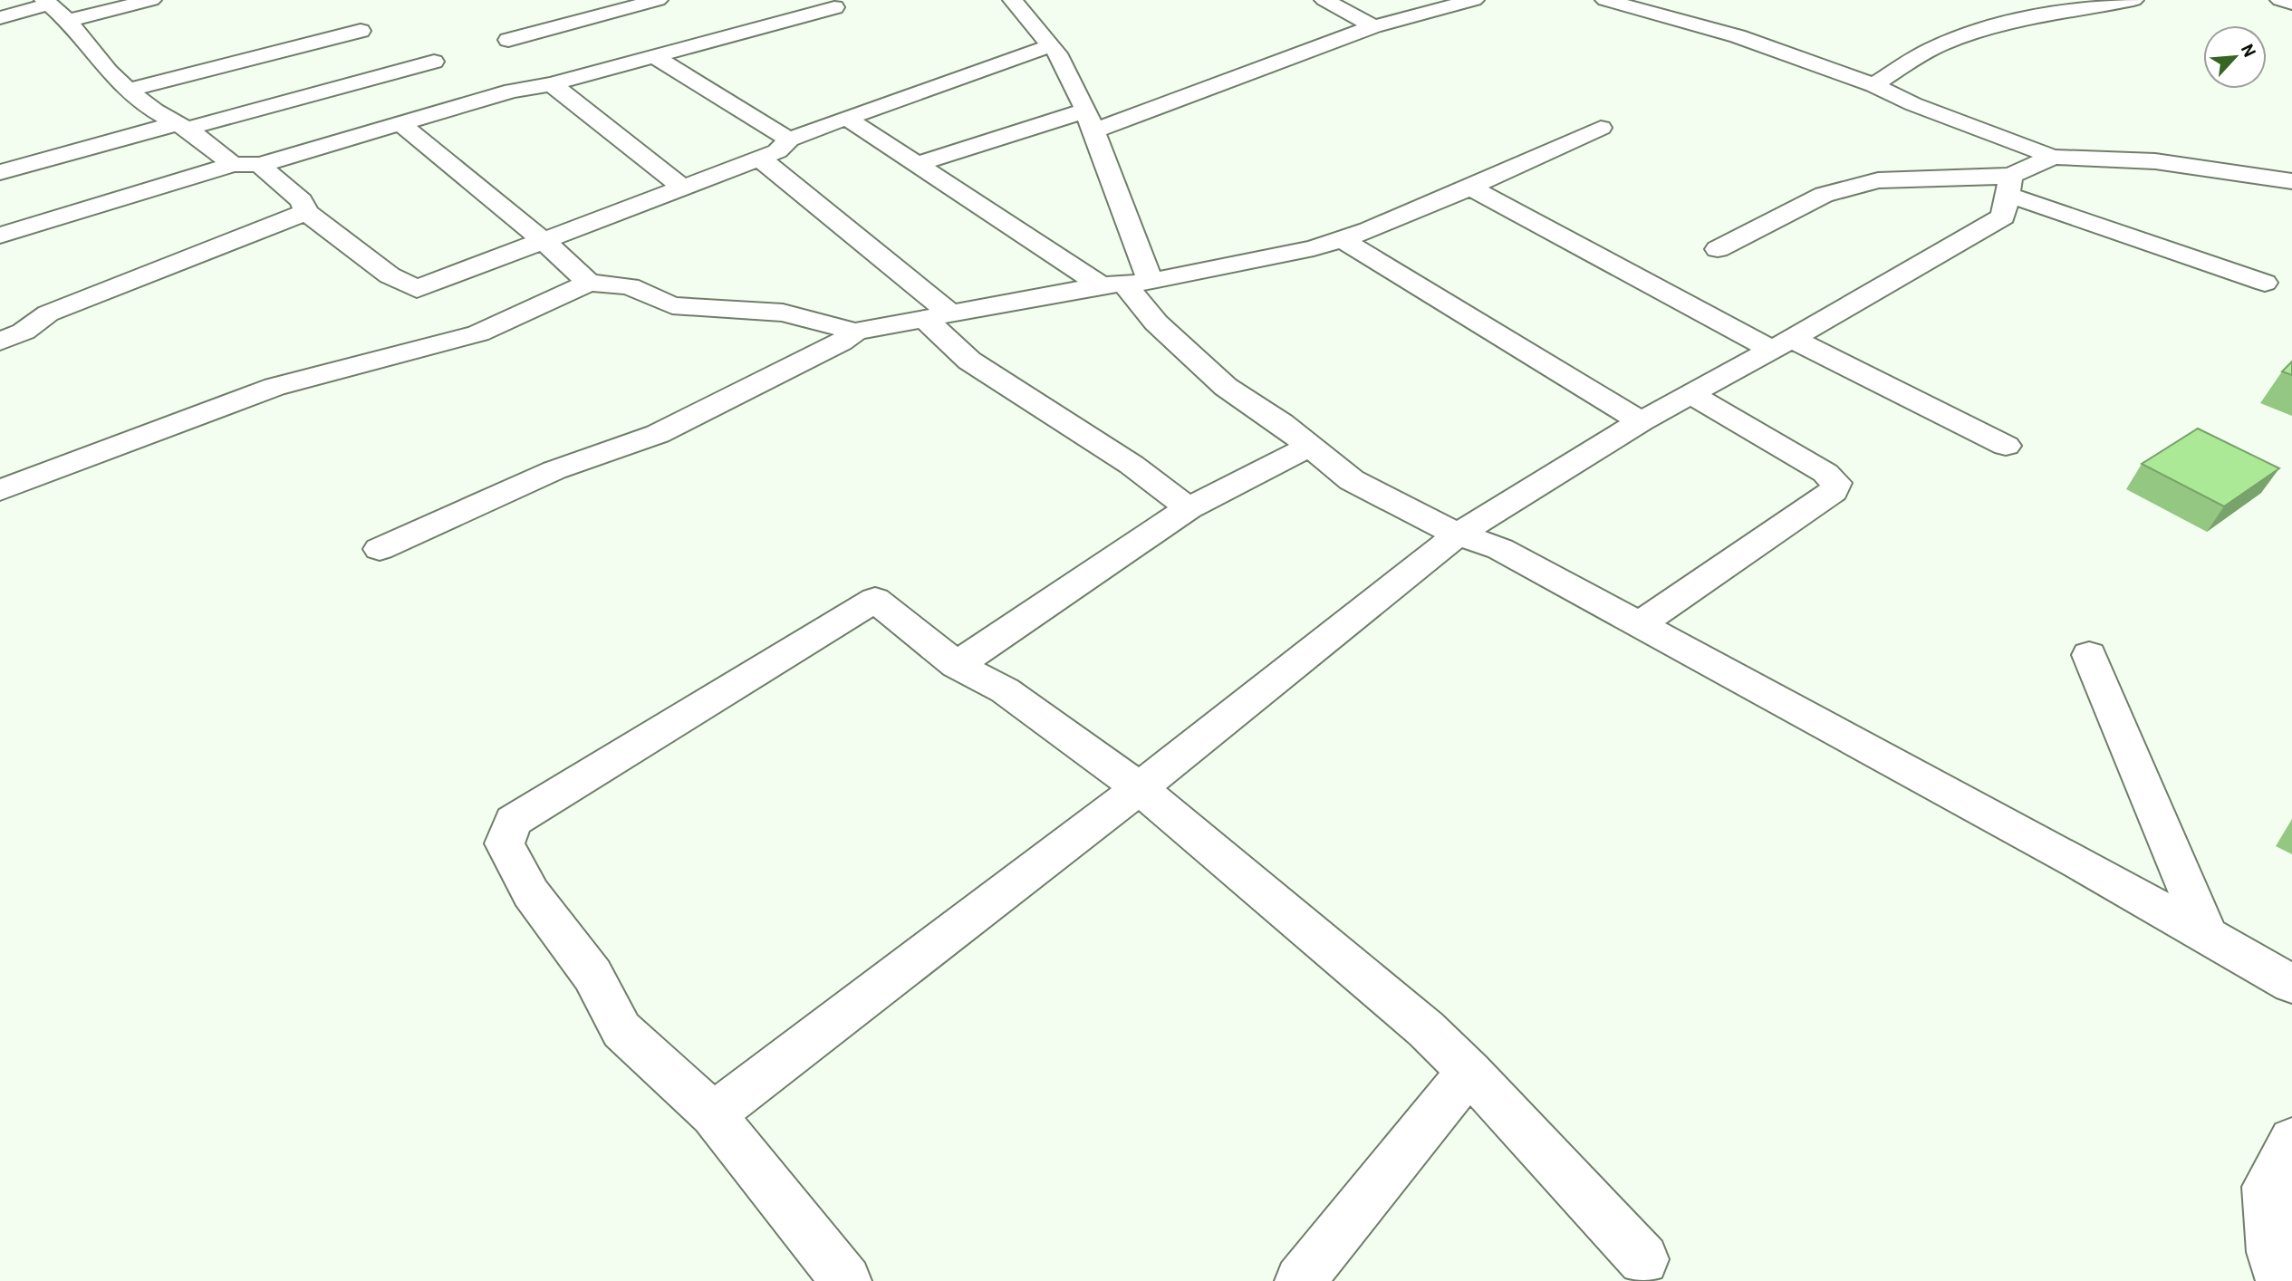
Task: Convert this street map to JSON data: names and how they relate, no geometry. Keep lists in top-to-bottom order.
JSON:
{
  "north": "top right"
}
